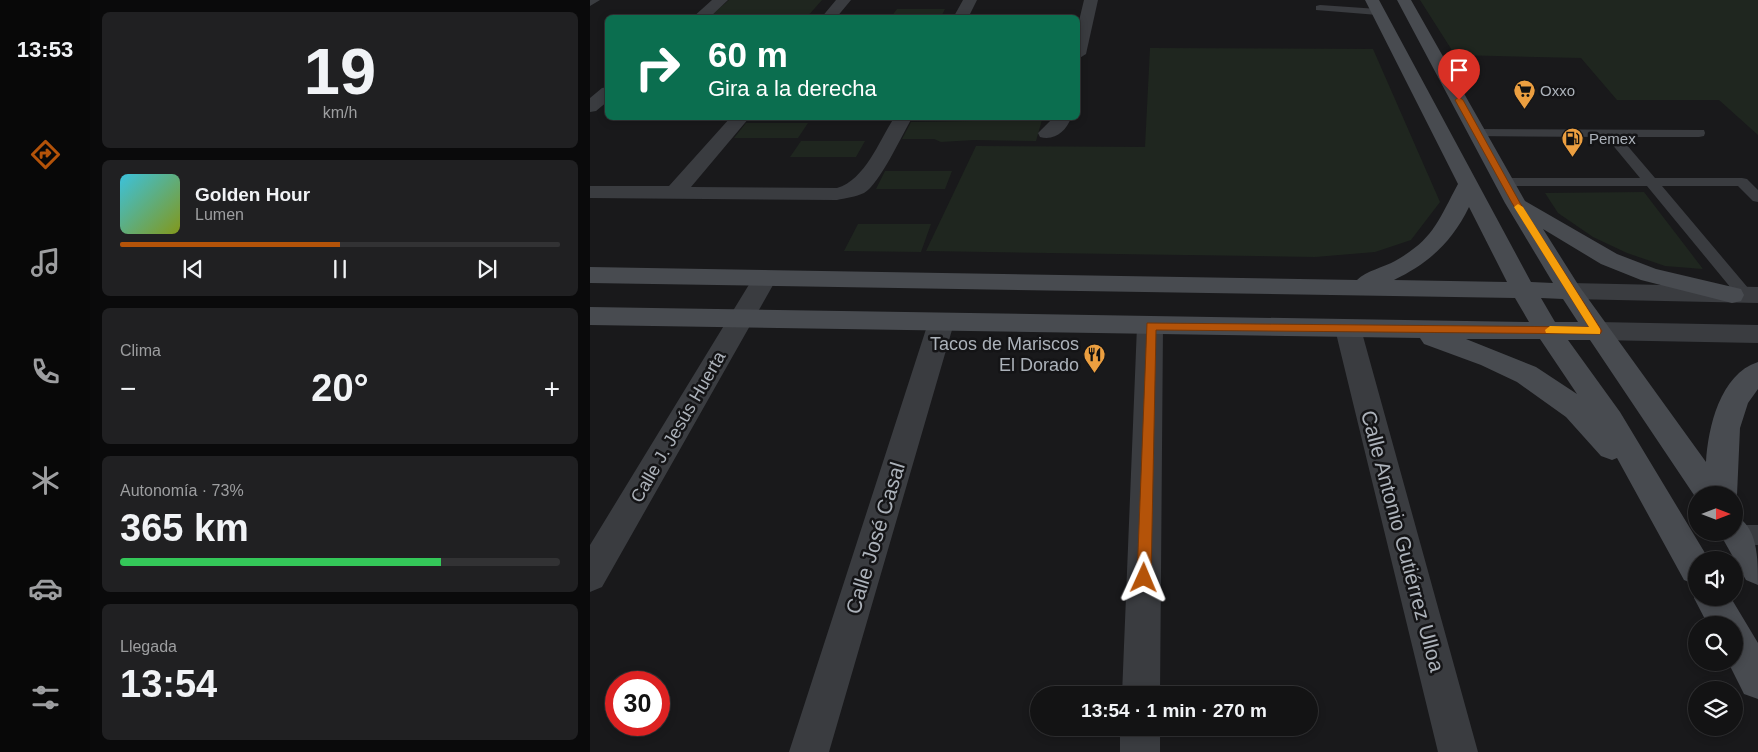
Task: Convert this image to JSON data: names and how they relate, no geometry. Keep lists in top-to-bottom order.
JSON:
{
  "streets": {
    "street": ["Calle J. Jesús Huerta", "Calle José Casal", "Calle Antonio Gutiérrez Ulloa"]
  },
  "places": {
    "supermarket": ["Oxxo"],
    "fuel station": ["Pemex"],
    "restaurant": ["Tacos de Mariscos El Dorado"]
  },
  "north": "right",
  "page": {
    "tabs": "13:53",
    "tile": [
      ["19", "km/h"],
      "Clima",
      ["Autonomía · 73%", "365 km"],
      ["Llegada", "13:54"]
    ],
    "turn": ["60 m", "Gira a la derecha"],
    "song": ["Golden Hour", "Lumen"],
    "heat": ["−", "20°", "+"],
    "limit": "30",
    "trip": "13:54 · 1 min · 270 m"
  }
}
